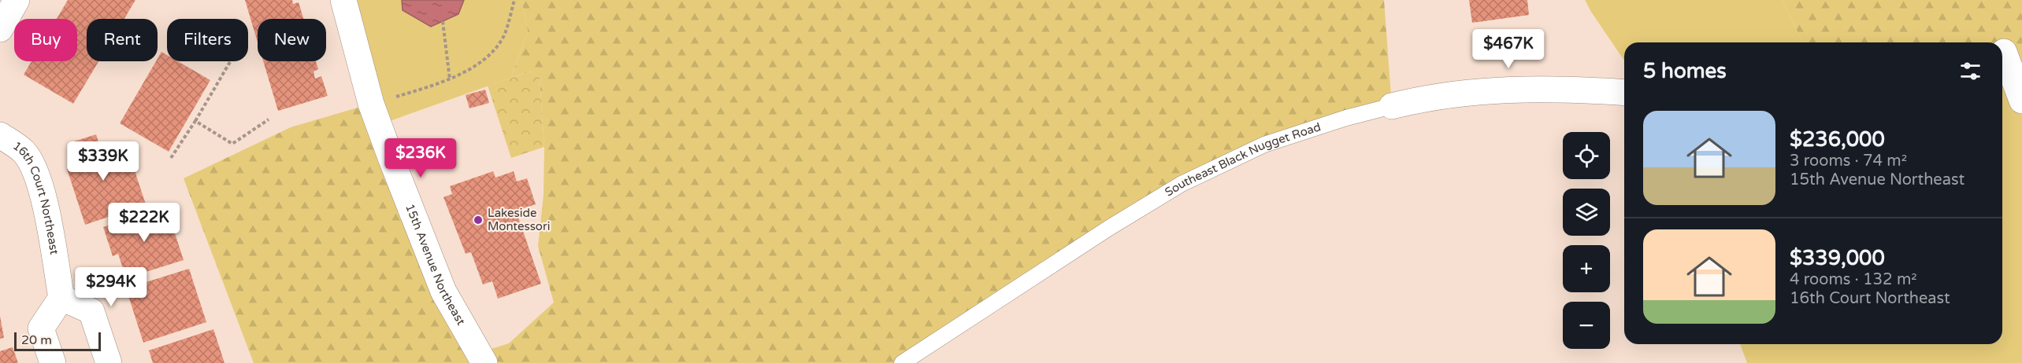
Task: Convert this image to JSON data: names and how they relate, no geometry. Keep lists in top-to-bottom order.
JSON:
{
  "streets": {
    "street": ["Southeast Black Nugget Road", "16th Court Northeast", "15th Avenue Northeast"]
  },
  "places": ["Lakeside Montessori"],
  "scale_bar": "20 m",
  "page": {
    "chip": [
      "Buy",
      "Rent",
      "Filters",
      "New"
    ],
    "price": [
      "$467K",
      "$236K",
      "$339K",
      "$222K",
      "$294K"
    ],
    "heading": "5 homes",
    "list": [
      {
        "name": "$236,000",
        "note": "3 rooms · 74 m² · 15th Avenue Northeast"
      },
      {
        "name": "$339,000",
        "note": "4 rooms · 132 m² · 16th Court Northeast"
      }
    ],
    "map_buttons": ["+", "−"],
    "scale": "20 m"
  }
}
